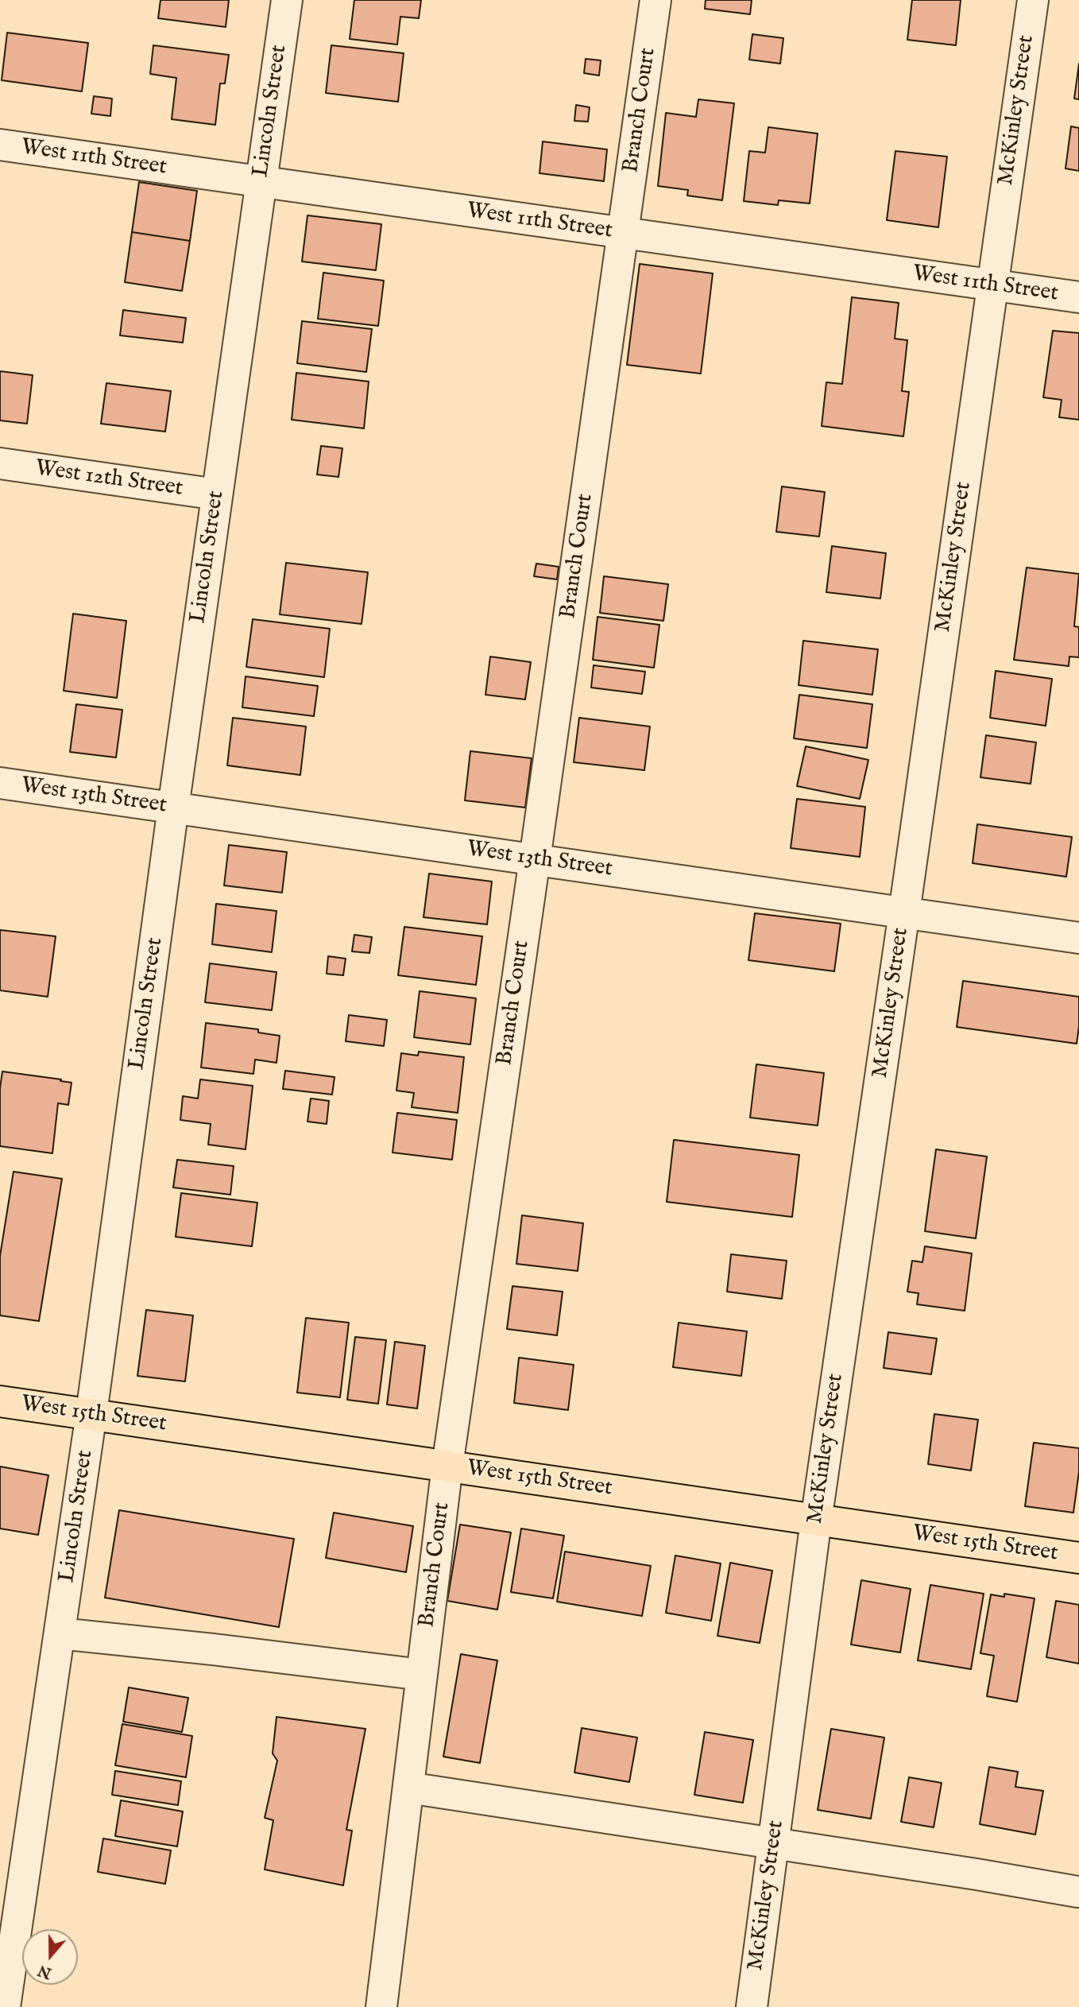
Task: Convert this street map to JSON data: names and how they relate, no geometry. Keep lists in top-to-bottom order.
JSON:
{
  "streets": {
    "main road": ["West 15th Street"],
    "street": [
      "Branch Court",
      "McKinley Street",
      "Lincoln Street",
      "West 11th Street",
      "West 12th Street",
      "West 13th Street"
    ]
  },
  "crossings": [
    ["Branch Court", "West 11th Street"],
    ["Branch Court", "West 13th Street"],
    ["Branch Court", "West 15th Street"],
    ["McKinley Street", "West 11th Street"],
    ["McKinley Street", "West 13th Street"],
    ["McKinley Street", "West 15th Street"],
    ["Lincoln Street", "West 11th Street"],
    ["Lincoln Street", "West 12th Street"],
    ["Lincoln Street", "West 13th Street"],
    ["Lincoln Street", "West 15th Street"]
  ],
  "north": "bottom"
}
